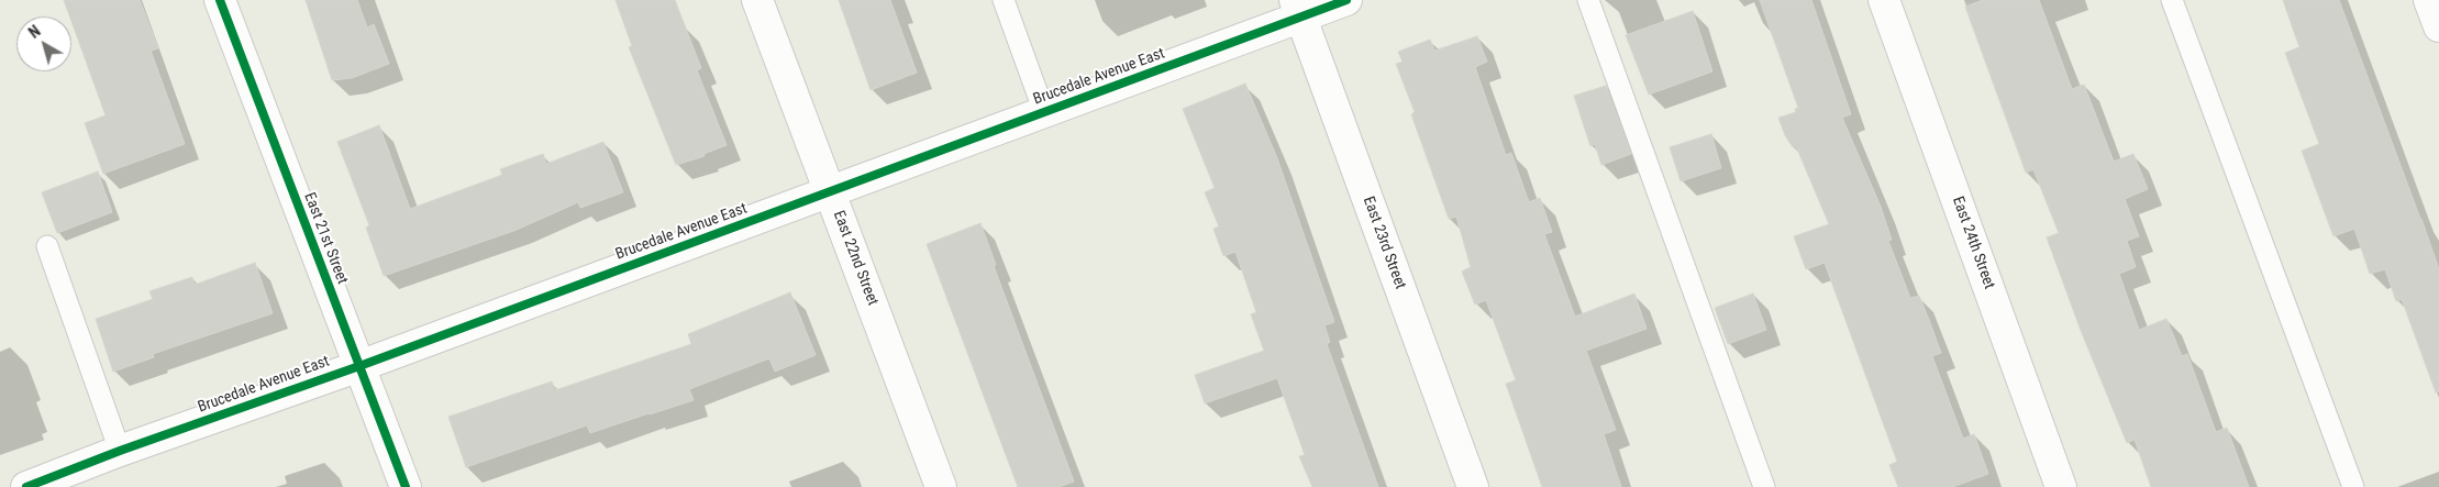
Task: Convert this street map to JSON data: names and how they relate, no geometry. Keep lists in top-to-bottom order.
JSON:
{
  "streets": {
    "street": [
      "Brucedale Avenue East",
      "East 21st Street",
      "East 23rd Street",
      "East 24th Street",
      "East 22nd Street"
    ]
  },
  "crossings": [
    ["Brucedale Avenue East", "East 21st Street"],
    ["Brucedale Avenue East", "East 23rd Street"],
    ["Brucedale Avenue East", "East 22nd Street"]
  ],
  "north": "top left"
}
